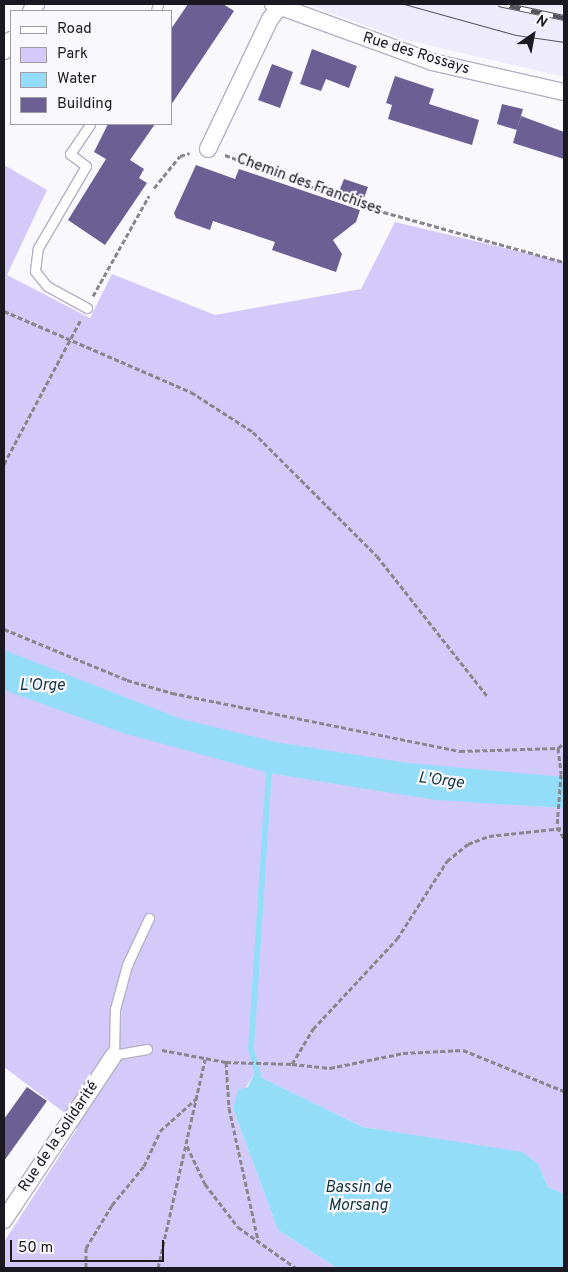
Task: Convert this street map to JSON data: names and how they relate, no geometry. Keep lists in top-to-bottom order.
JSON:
{
  "streets": {
    "street": ["Rue des Rossays", "Rue de la Solidarité"],
    "path": ["Chemin des Franchises"]
  },
  "water": ["L'Orge", "Bassin de Morsang"],
  "legend": [
    "Road",
    "Park",
    "Water",
    "Building"
  ],
  "scale_bar": "50 m",
  "north": "top right"
}
